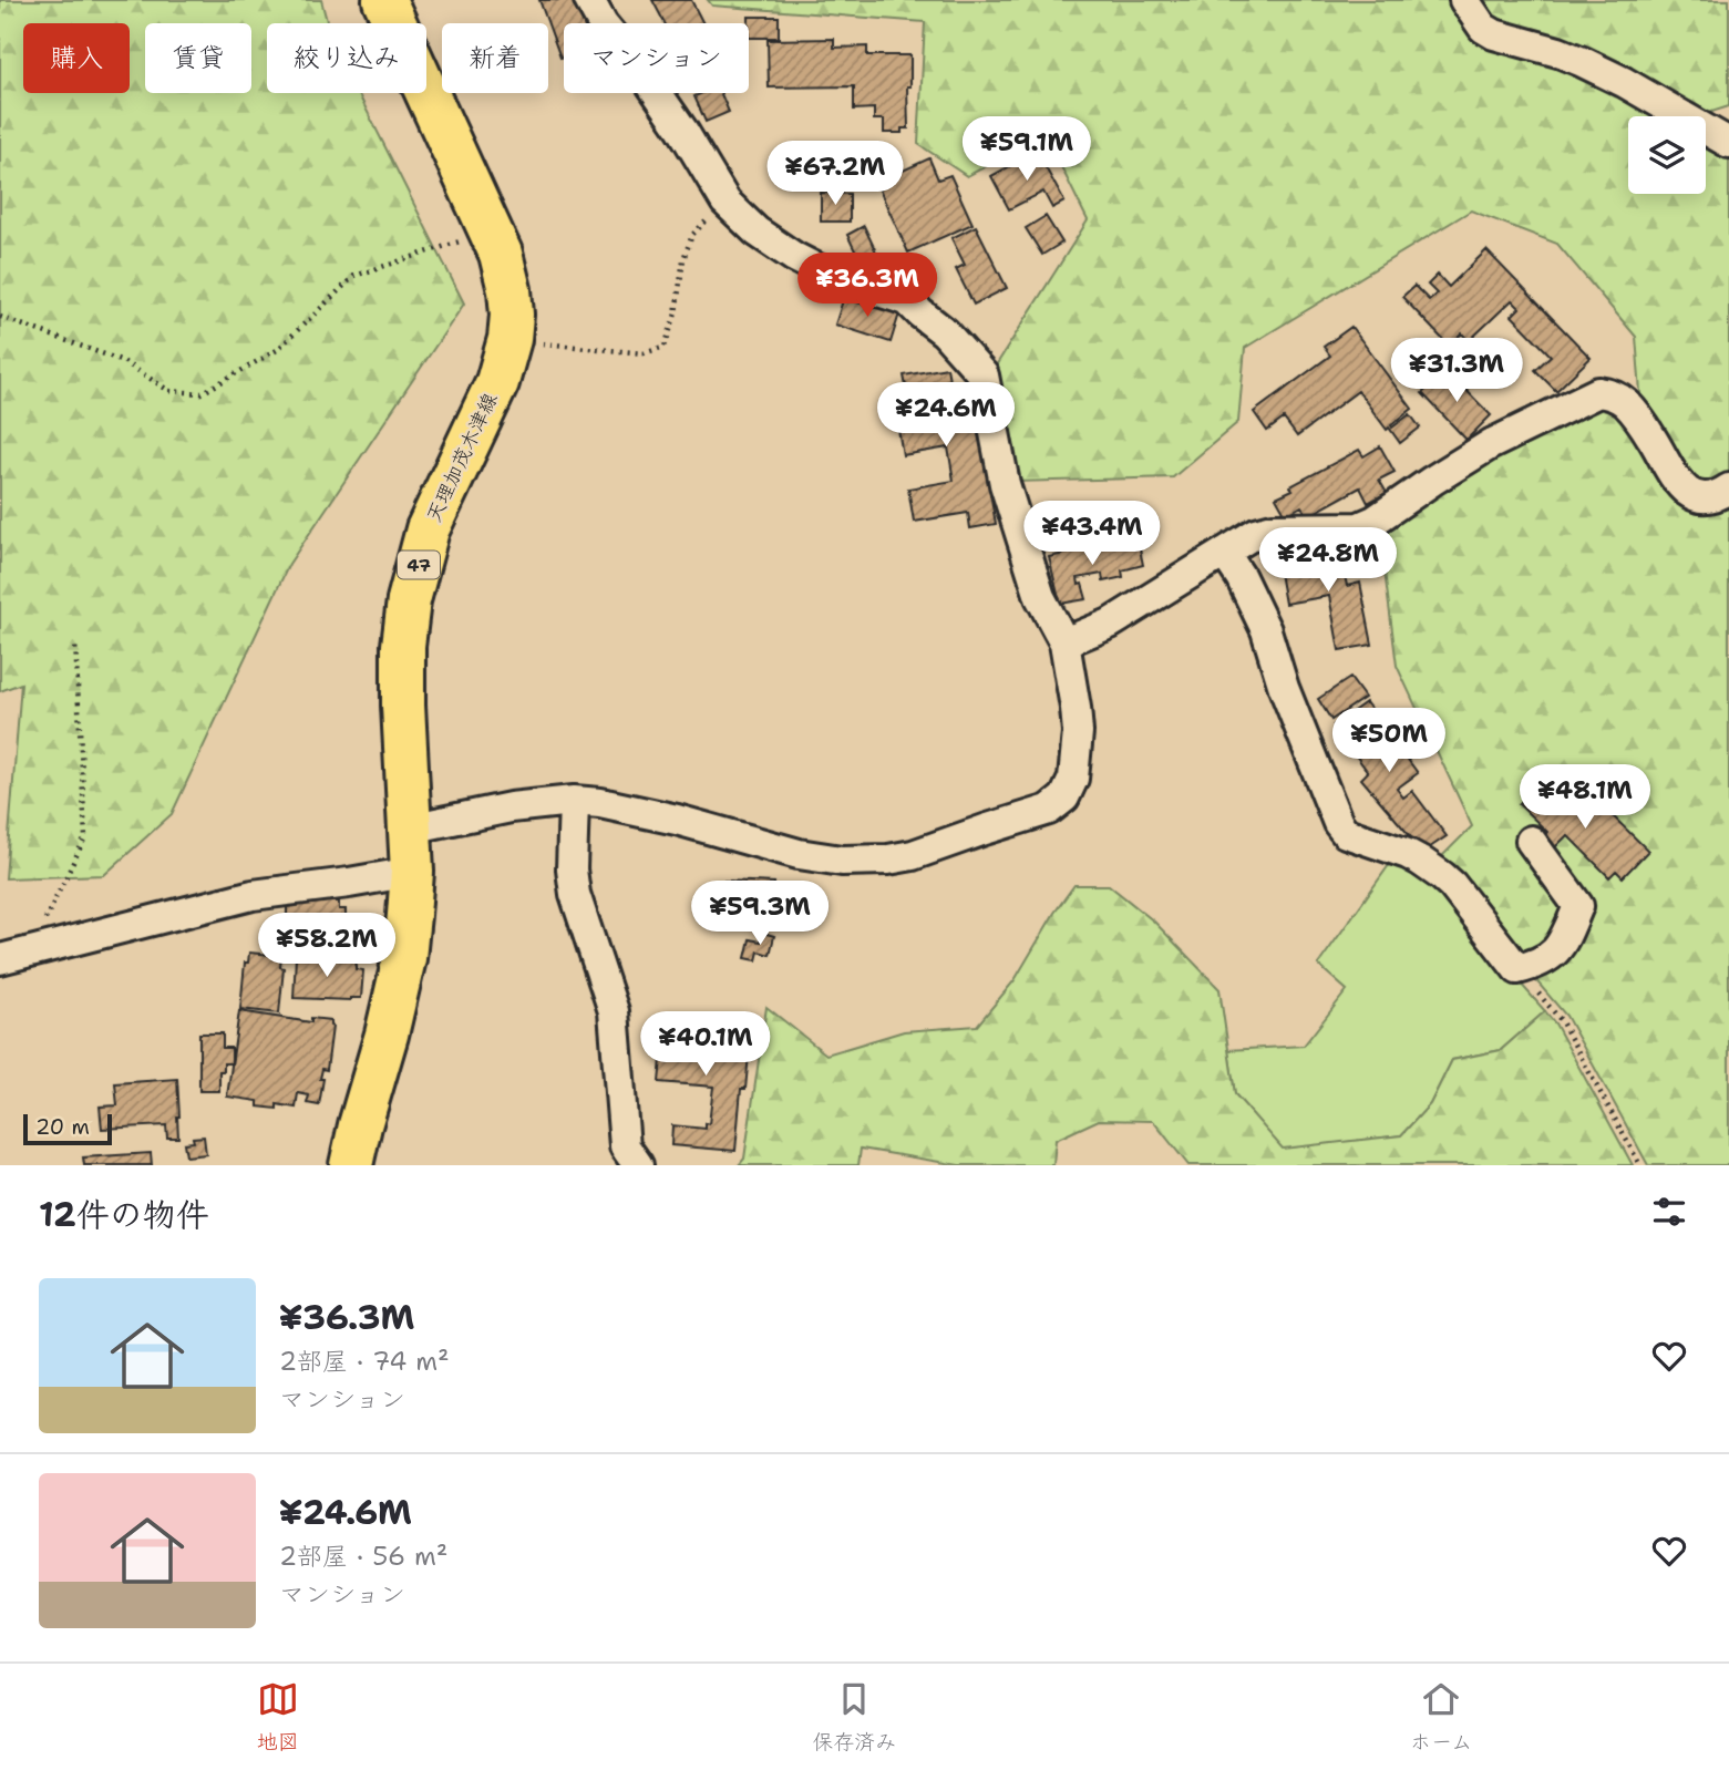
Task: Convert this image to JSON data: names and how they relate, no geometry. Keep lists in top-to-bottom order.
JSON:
{
  "streets": {
    "main road": ["天理加茂木津線", "47"]
  },
  "scale_bar": "20 m",
  "page": {
    "chip": [
      "購入",
      "賃貸",
      "絞り込み",
      "新着",
      "マンション"
    ],
    "price": [
      "¥59.1M",
      "¥67.2M",
      "¥36.3M",
      "¥31.3M",
      "¥24.6M",
      "¥43.4M",
      "¥24.8M",
      "¥50M",
      "¥48.1M",
      "¥59.3M",
      "¥58.2M",
      "¥40.1M"
    ],
    "scale": "20 m",
    "heading": "12件の物件",
    "list": [
      {
        "name": "¥36.3M",
        "note": "2部屋 · 74 m² · マンション"
      },
      {
        "name": "¥24.6M",
        "note": "2部屋 · 56 m² · マンション"
      }
    ],
    "tabs": ["地図", "保存済み", "ホーム"]
  }
}
